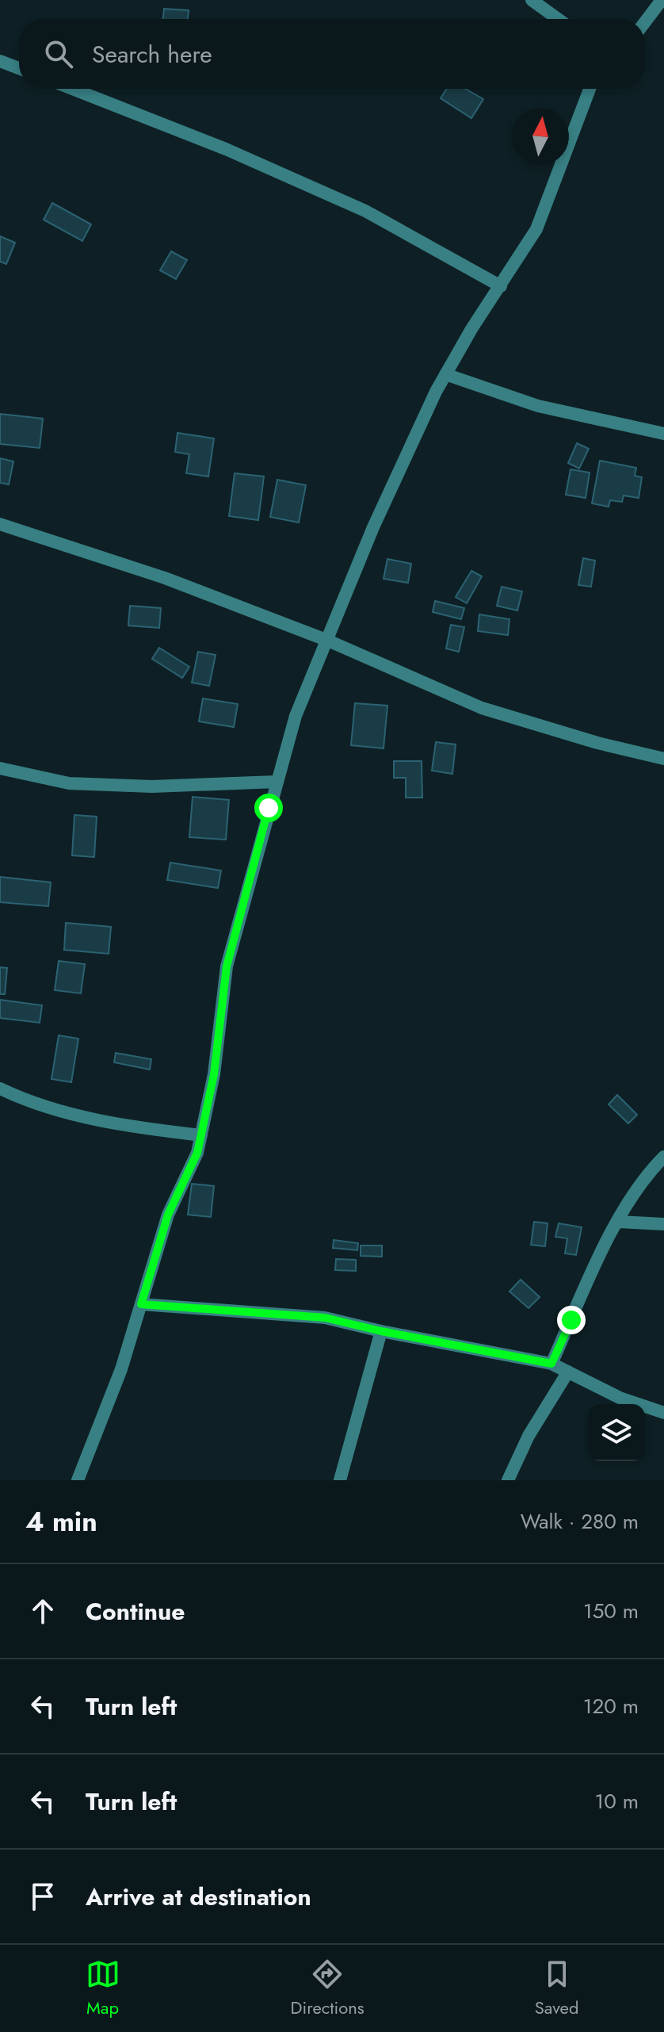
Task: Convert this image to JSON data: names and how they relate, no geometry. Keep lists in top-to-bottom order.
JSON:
{
  "north": "top",
  "page": {
    "search": "Search here",
    "heading": ["4 min", "Walk · 280 m"],
    "list": [
      ["Continue", "150 m"],
      ["Turn left", "120 m"],
      ["Turn left", "10 m"],
      "Arrive at destination"
    ],
    "nav": ["Map", "Directions", "Saved"]
  }
}
